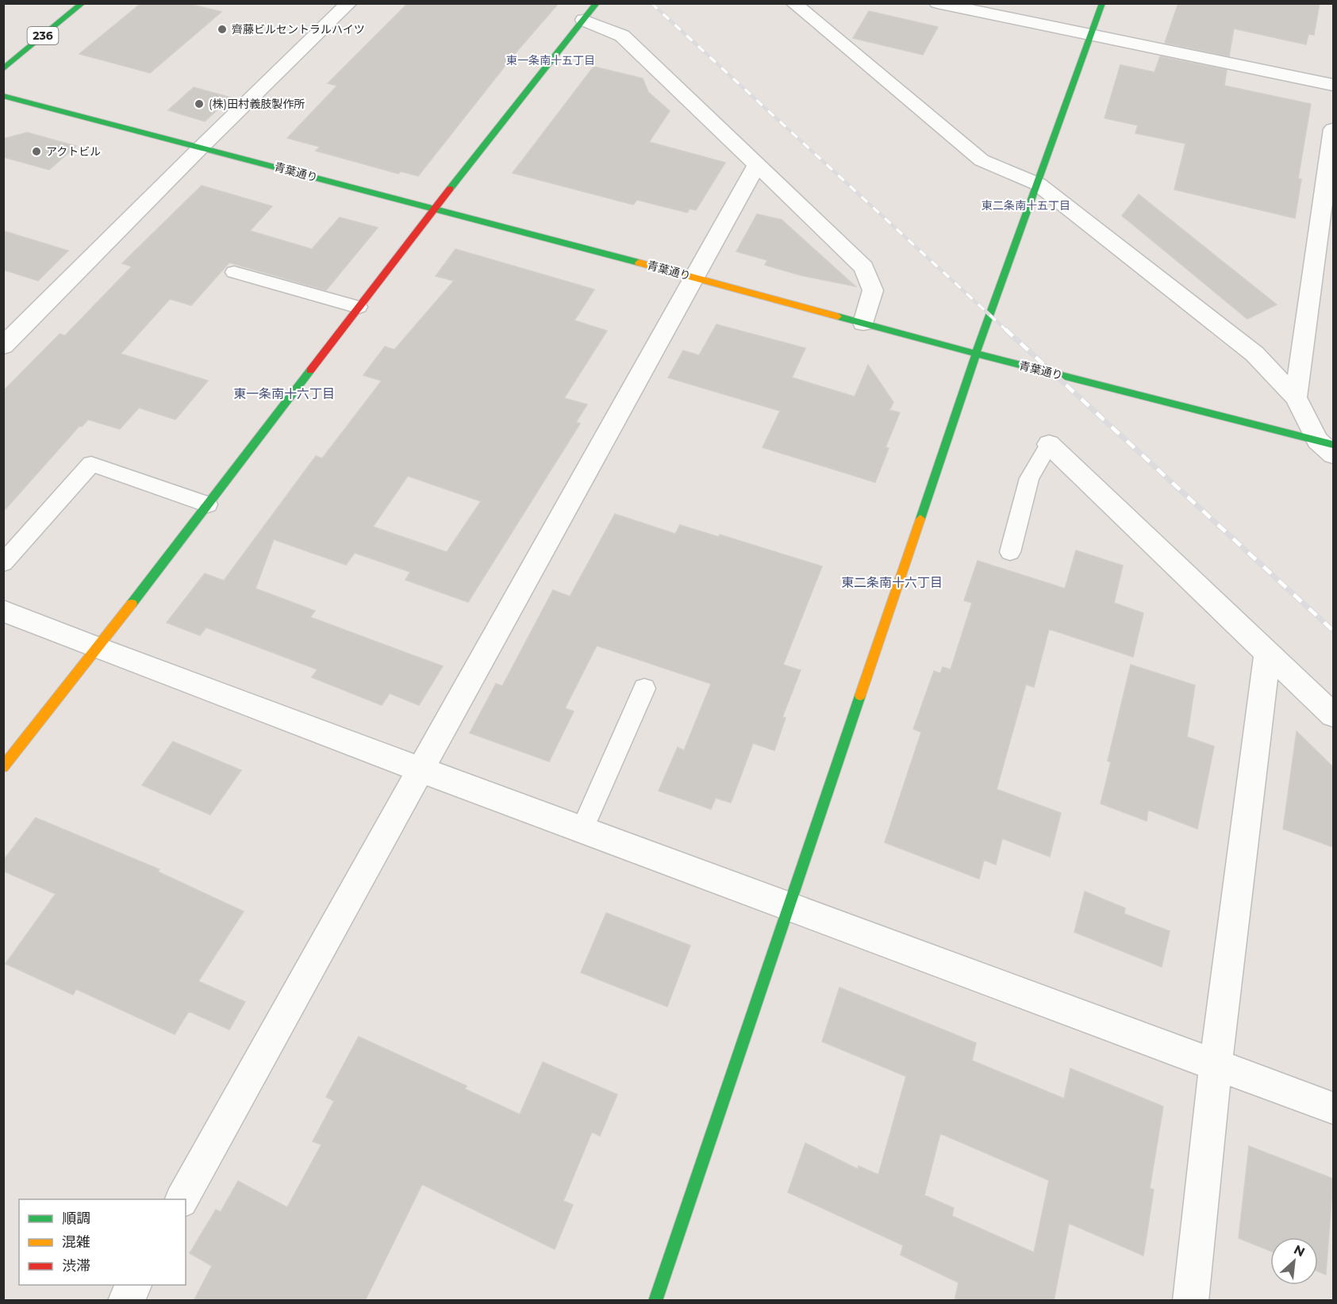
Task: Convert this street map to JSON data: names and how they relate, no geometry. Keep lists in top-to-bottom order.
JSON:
{
  "streets": {
    "main road": ["236", "青葉通り"]
  },
  "districts": [
    "東一条南十五丁目",
    "東二条南十五丁目",
    "東一条南十六丁目",
    "東二条南十六丁目"
  ],
  "places": ["齊藤ビルセントラルハイツ", "(株)田村義肢製作所", "アクトビル"],
  "legend": ["順調", "混雑", "渋滞"],
  "north": "top right"
}
